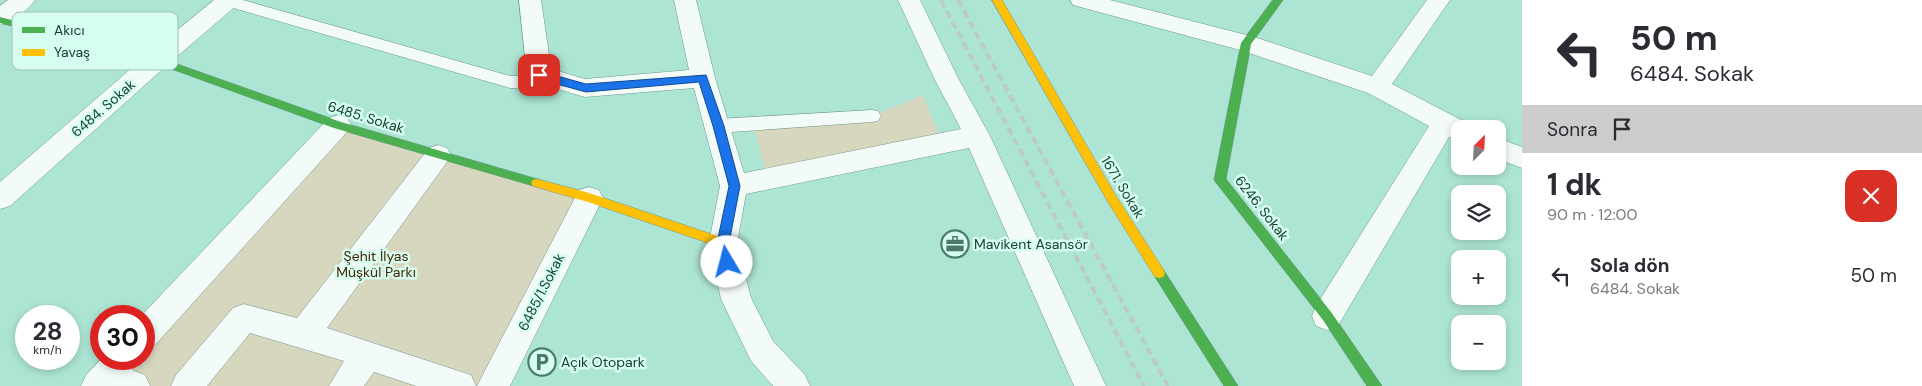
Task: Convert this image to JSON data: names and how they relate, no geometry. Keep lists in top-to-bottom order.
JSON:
{
  "streets": {
    "street": [
      "6484. Sokak",
      "6485. Sokak",
      "1671. Sokak",
      "6246. Sokak",
      "6485/1.Sokak"
    ]
  },
  "crossings": [
    ["6485. Sokak", "6485/1.Sokak"]
  ],
  "parks": ["Şehit İlyas Müşkül Parkı"],
  "places": {
    "office": ["Mavikent Asansör"],
    "parking": ["Açık Otopark"]
  },
  "legend": ["Akıcı", "Yavaş"],
  "north": "top right",
  "page": {
    "turn": ["50 m", "6484. Sokak"],
    "then": "Sonra",
    "map_buttons": ["+", "−"],
    "heading": ["1 dk", "90 m · 12:00"],
    "list": [
      {
        "name": "Sola dön",
        "note": "6484. Sokak",
        "value": "50 m"
      }
    ],
    "speed": "28 km/h",
    "limit": "30"
  }
}
